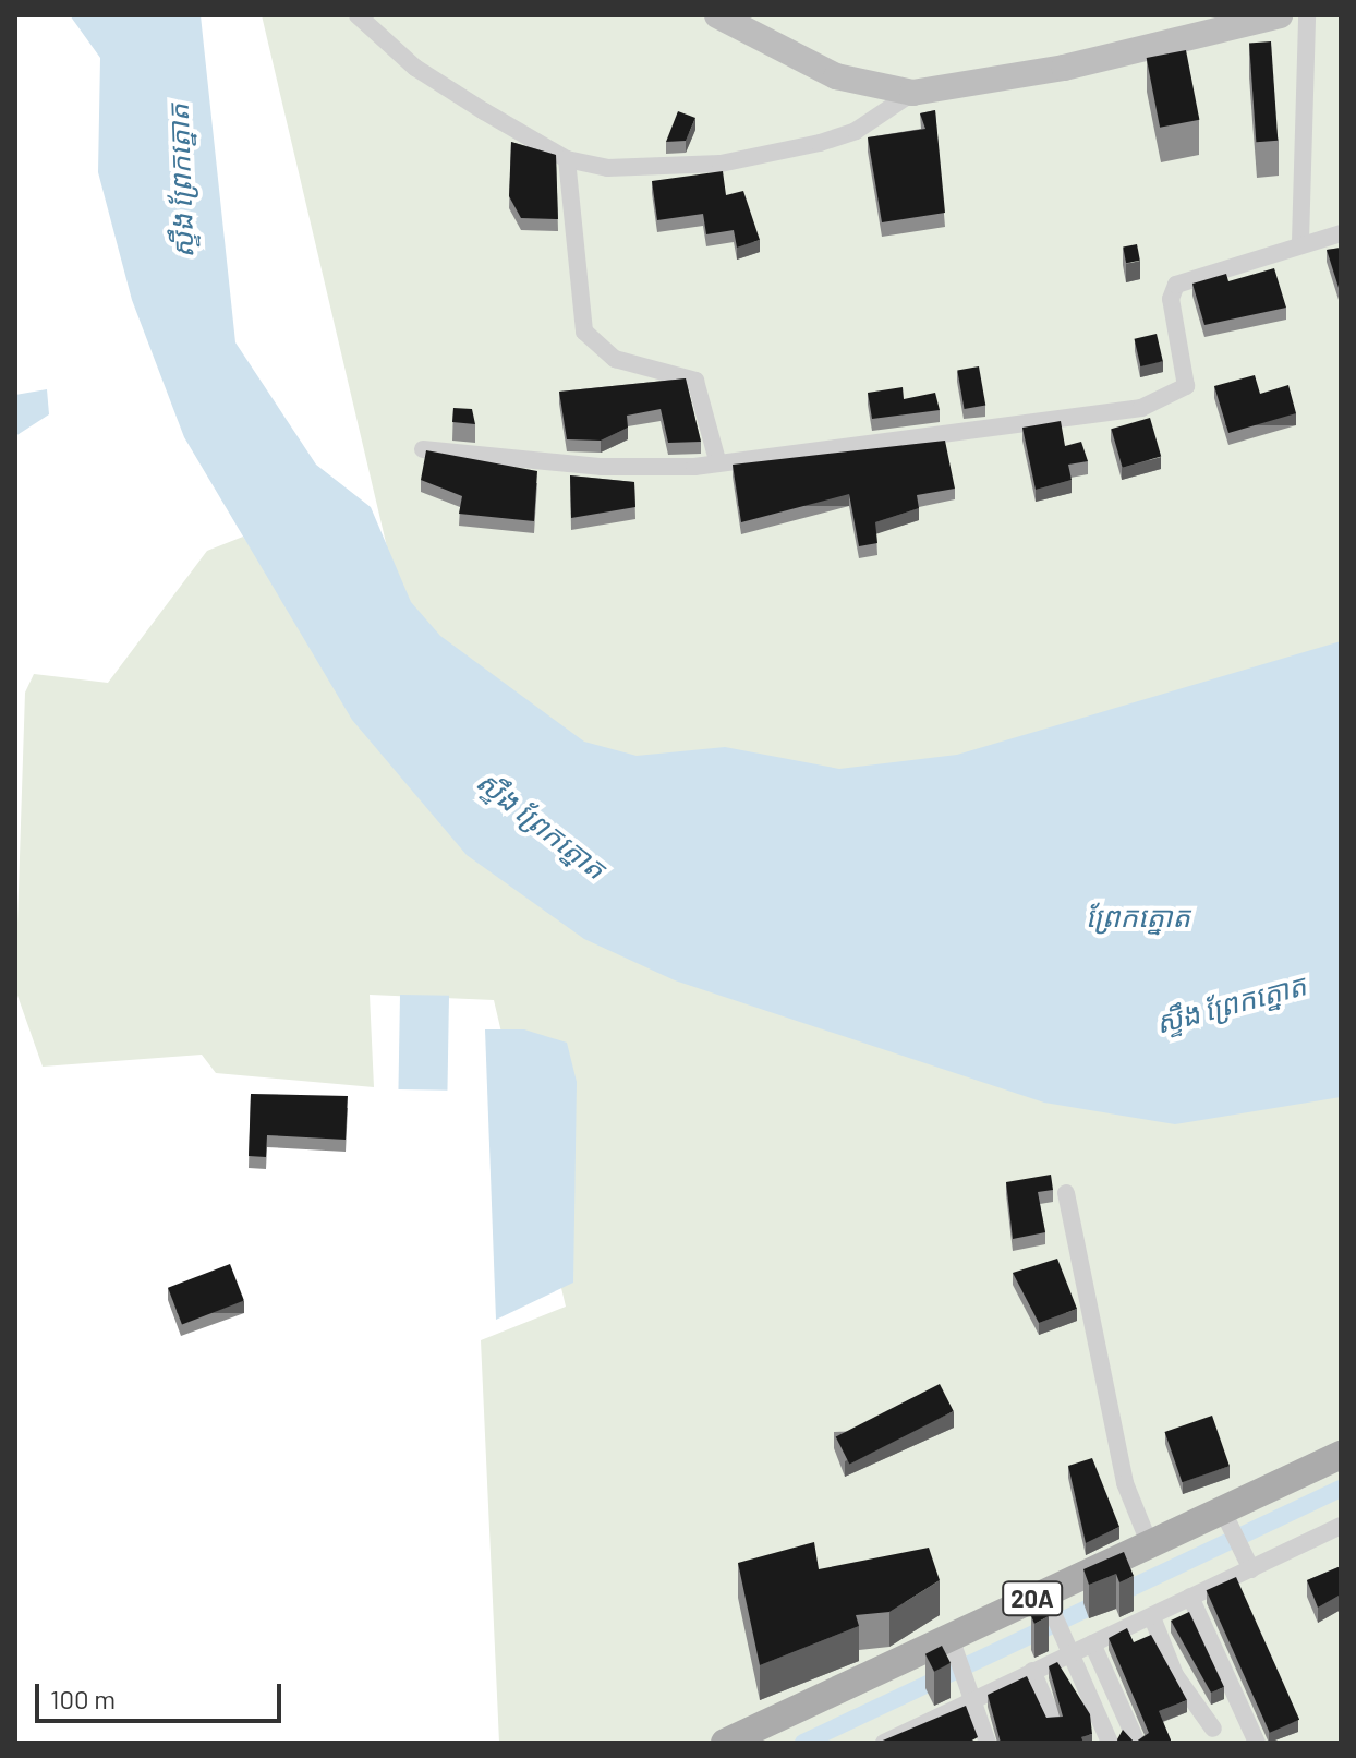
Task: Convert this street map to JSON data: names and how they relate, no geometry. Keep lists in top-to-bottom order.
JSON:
{
  "streets": {
    "main road": ["20A"]
  },
  "water": ["ស្ទឹង ព្រែកត្នោត", "ព្រែកត្នោត"],
  "scale_bar": "100 m"
}
